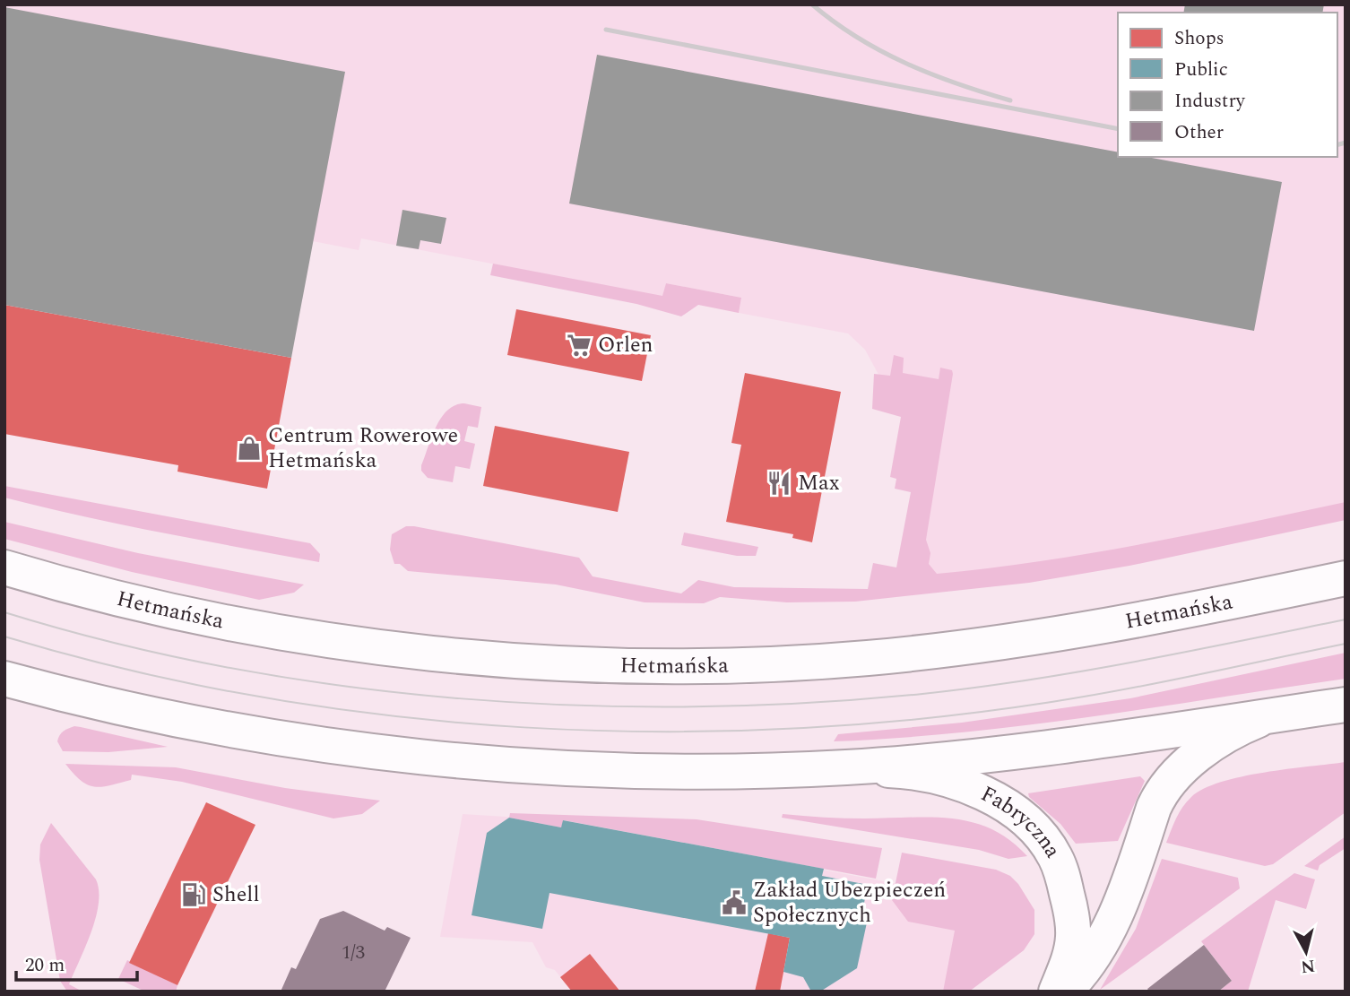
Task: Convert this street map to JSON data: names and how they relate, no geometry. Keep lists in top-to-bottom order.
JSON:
{
  "streets": {
    "main road": ["Hetmańska", "Fabryczna"]
  },
  "places": {
    "supermarket": ["Orlen"],
    "shop": ["Centrum Rowerowe Hetmańska"],
    "restaurant": ["Max"],
    "fuel station": ["Shell"],
    "public building": ["Zakład Ubezpieczeń Społecznych"]
  },
  "house_numbers": ["1/3"],
  "legend": [
    "Shops",
    "Public",
    "Industry",
    "Other"
  ],
  "scale_bar": "20 m",
  "north": "bottom"
}
